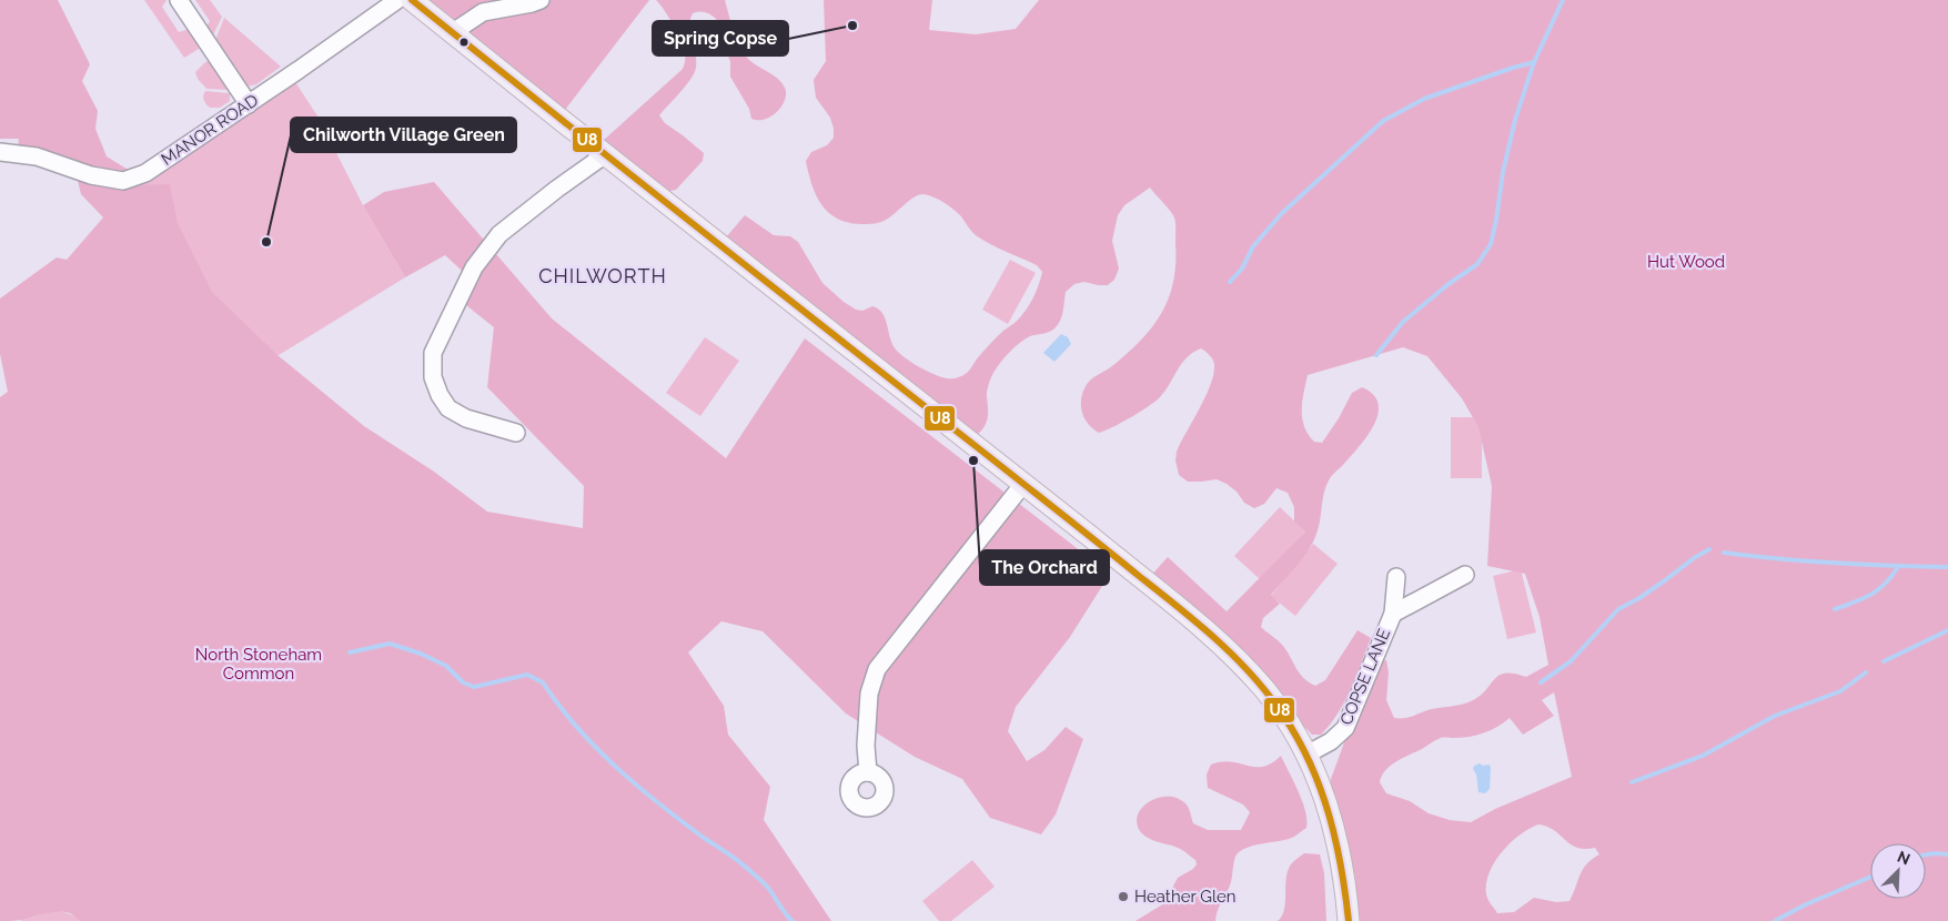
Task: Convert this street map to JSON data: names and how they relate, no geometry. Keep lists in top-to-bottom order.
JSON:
{
  "streets": {
    "street": ["MANOR ROAD", "COPSE LANE"]
  },
  "districts": ["CHILWORTH"],
  "parks": ["Hut Wood", "North Stoneham Common"],
  "places": [
    "Spring Copse",
    "Chilworth Village Green",
    "The Orchard",
    "Heather Glen"
  ],
  "lines": ["transit line U8"],
  "north": "top right"
}
